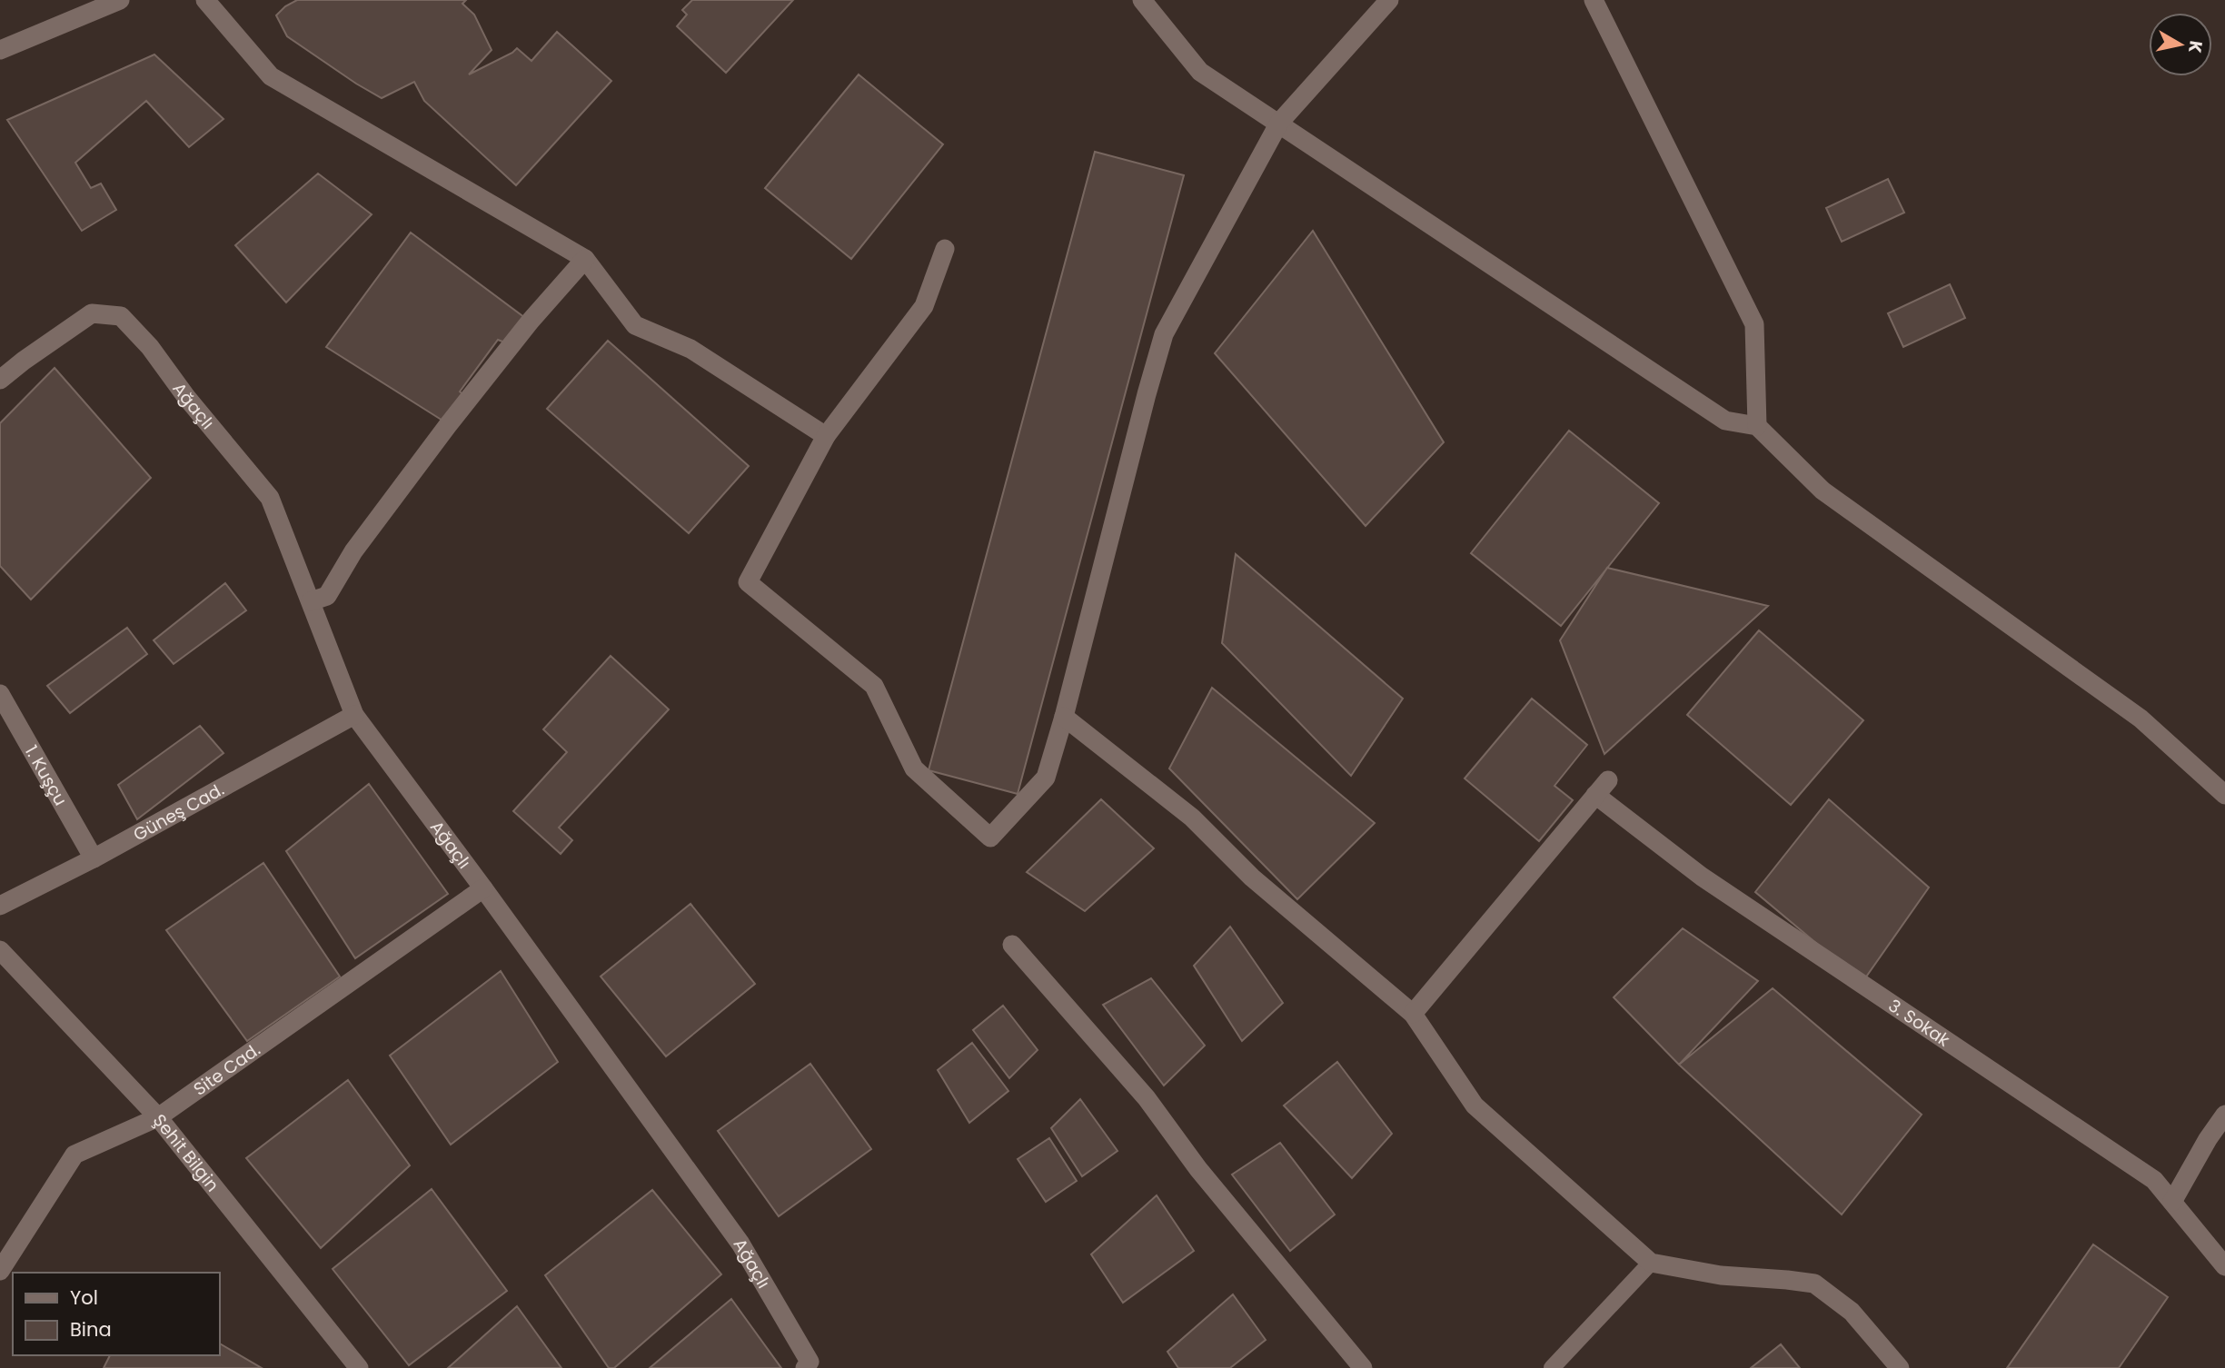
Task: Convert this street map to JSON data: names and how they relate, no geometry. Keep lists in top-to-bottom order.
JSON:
{
  "streets": {
    "street": [
      "Ağaçlı",
      "1. Kuşçu",
      "Güneş Cad.",
      "3. Sokak",
      "Site Cad.",
      "Şehit Bilgin"
    ]
  },
  "crossings": [
    ["Ağaçlı", "Güneş Cad."],
    ["Ağaçlı", "Site Cad."],
    ["1. Kuşçu", "Güneş Cad."],
    ["Site Cad.", "Şehit Bilgin"]
  ],
  "legend": ["Yol", "Bina"],
  "north": "right"
}
